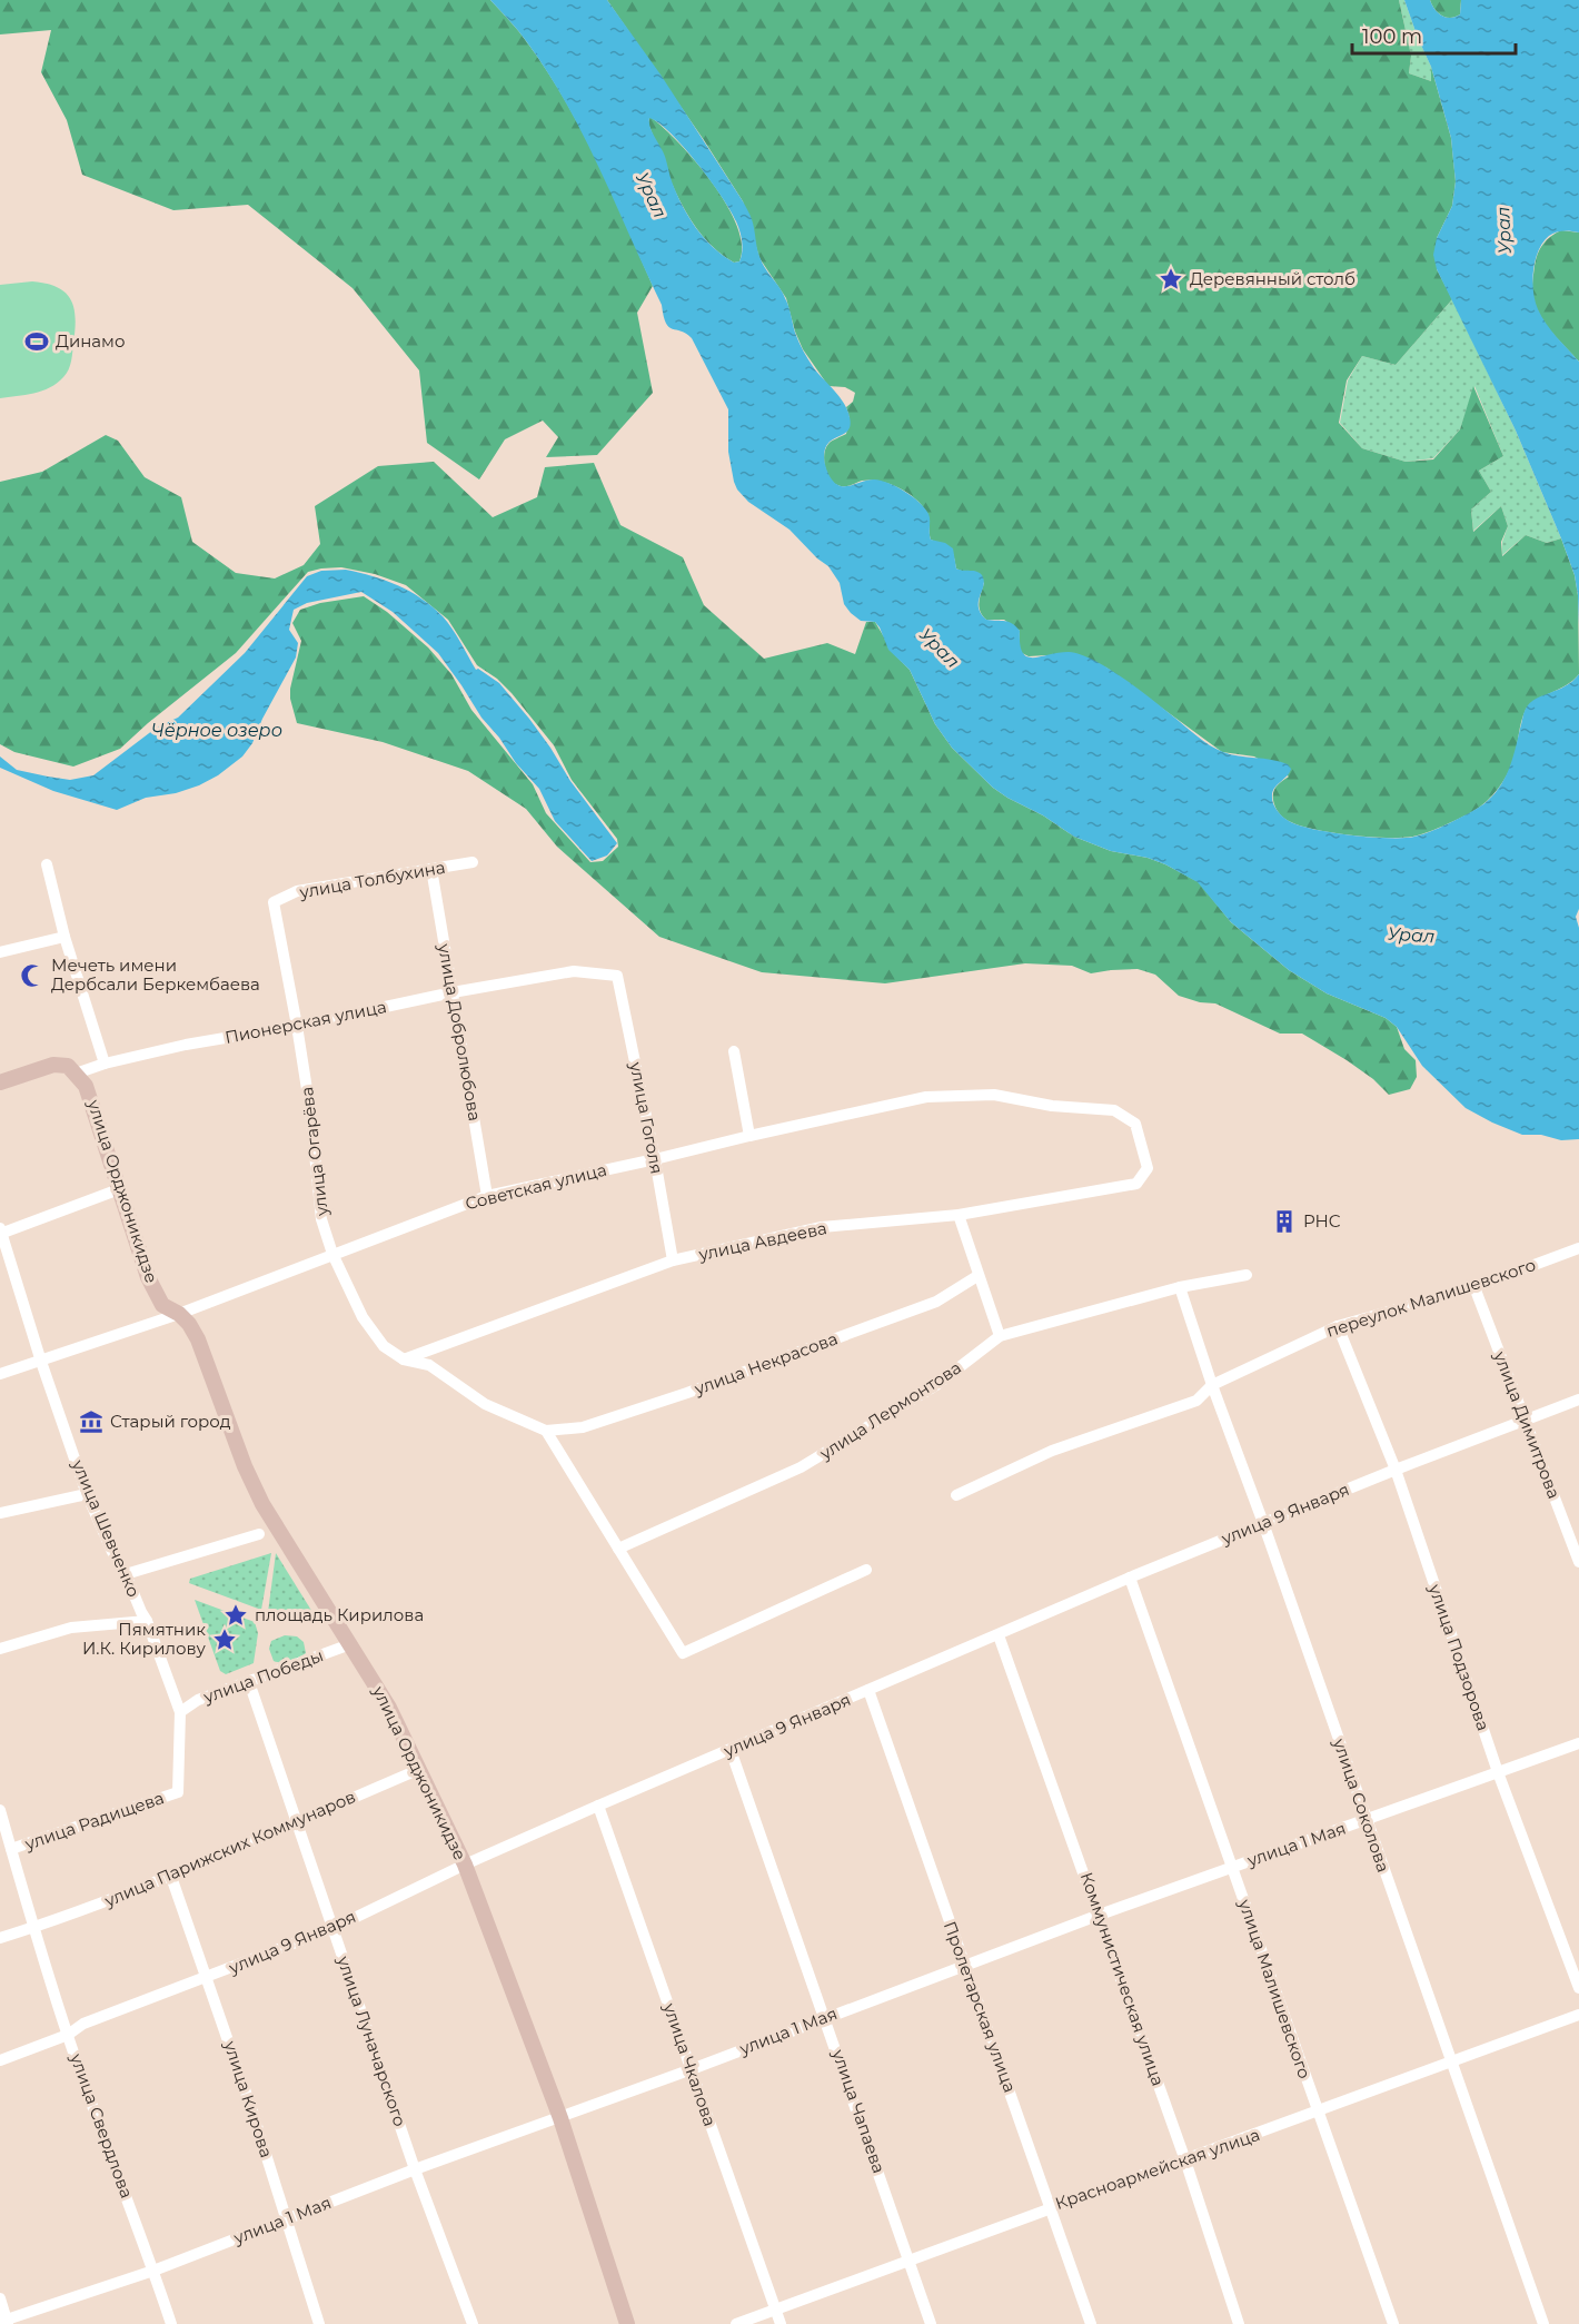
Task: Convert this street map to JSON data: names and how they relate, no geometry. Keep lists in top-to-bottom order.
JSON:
{
  "streets": {
    "main road": ["улица Орджоникидзе"],
    "street": [
      "улица Толбухина",
      "Пионерская улица",
      "улица Добролюбова",
      "улица Гоголя",
      "улица Огарёва",
      "Советская улица",
      "улица Авдеева",
      "переулок Малишевского",
      "улица Некрасова",
      "улица Лермонтова",
      "улица Димитрова",
      "улица 9 Января",
      "улица Шевченко",
      "улица Подзорова",
      "улица Победы",
      "улица Соколова",
      "улица Радищева",
      "улица 1 Мая",
      "улица Парижских Коммунаров",
      "Коммунистическая улица",
      "улица Малишевского",
      "Пролетарская улица",
      "улица Луначарского",
      "улица Чкалова",
      "улица Кирова",
      "улица Чапаева",
      "улица Свердлова",
      "Красноармейская улица"
    ]
  },
  "crossings": [
    ["улица Толбухина", "улица Добролюбова"],
    ["улица Толбухина", "улица Огарёва"],
    ["Пионерская улица", "улица Добролюбова"],
    ["Пионерская улица", "улица Гоголя"],
    ["Пионерская улица", "улица Огарёва"],
    ["Пионерская улица", "улица Орджоникидзе"],
    ["улица Добролюбова", "Советская улица"],
    ["улица Гоголя", "Советская улица"],
    ["улица Гоголя", "улица Авдеева"],
    ["улица Огарёва", "Советская улица"],
    ["улица Огарёва", "улица Авдеева"],
    ["улица Огарёва", "улица Некрасова"],
    ["Советская улица", "улица Орджоникидзе"],
    ["Советская улица", "улица Авдеева"],
    ["Советская улица", "улица Шевченко"],
    ["улица Орджоникидзе", "улица 9 Января"],
    ["улица Орджоникидзе", "улица Победы"],
    ["улица Орджоникидзе", "улица 1 Мая"],
    ["улица Орджоникидзе", "улица Парижских Коммунаров"],
    ["переулок Малишевского", "улица Димитрова"],
    ["переулок Малишевского", "улица Подзорова"],
    ["переулок Малишевского", "улица Соколова"],
    ["улица Лермонтова", "улица Соколова"],
    ["улица Димитрова", "улица 9 Января"],
    ["улица 9 Января", "улица Подзорова"],
    ["улица 9 Января", "улица Соколова"],
    ["улица 9 Января", "Коммунистическая улица"],
    ["улица 9 Января", "улица Малишевского"],
    ["улица 9 Января", "Пролетарская улица"],
    ["улица 9 Января", "улица Луначарского"],
    ["улица 9 Января", "улица Чкалова"],
    ["улица 9 Января", "улица Кирова"],
    ["улица 9 Января", "улица Чапаева"],
    ["улица 9 Января", "улица Свердлова"],
    ["улица Шевченко", "улица Победы"],
    ["улица Шевченко", "улица Радищева"],
    ["улица Подзорова", "улица 1 Мая"],
    ["улица Победы", "улица Луначарского"],
    ["улица Соколова", "улица 1 Мая"],
    ["улица Соколова", "Красноармейская улица"],
    ["улица Радищева", "улица Свердлова"],
    ["улица 1 Мая", "Коммунистическая улица"],
    ["улица 1 Мая", "улица Малишевского"],
    ["улица 1 Мая", "Пролетарская улица"],
    ["улица 1 Мая", "улица Луначарского"],
    ["улица 1 Мая", "улица Чкалова"],
    ["улица 1 Мая", "улица Кирова"],
    ["улица 1 Мая", "улица Чапаева"],
    ["улица 1 Мая", "улица Свердлова"],
    ["улица Парижских Коммунаров", "улица Луначарского"],
    ["улица Парижских Коммунаров", "улица Кирова"],
    ["улица Парижских Коммунаров", "улица Свердлова"],
    ["Коммунистическая улица", "Красноармейская улица"],
    ["улица Малишевского", "Красноармейская улица"],
    ["Пролетарская улица", "Красноармейская улица"],
    ["улица Чкалова", "Красноармейская улица"],
    ["улица Чапаева", "Красноармейская улица"]
  ],
  "water": ["Урал", "Чёрное озеро"],
  "places": {
    "place": ["Деревянный столб", "площадь Кирилова", "Пямятник И.К. Кирилову"],
    "sports": ["Динамо"],
    "mosque": ["Мечеть имени Дербсали Беркембаева"],
    "building": ["РНС"],
    "museum": ["Старый город"]
  },
  "scale_bar": "100 m"
}
